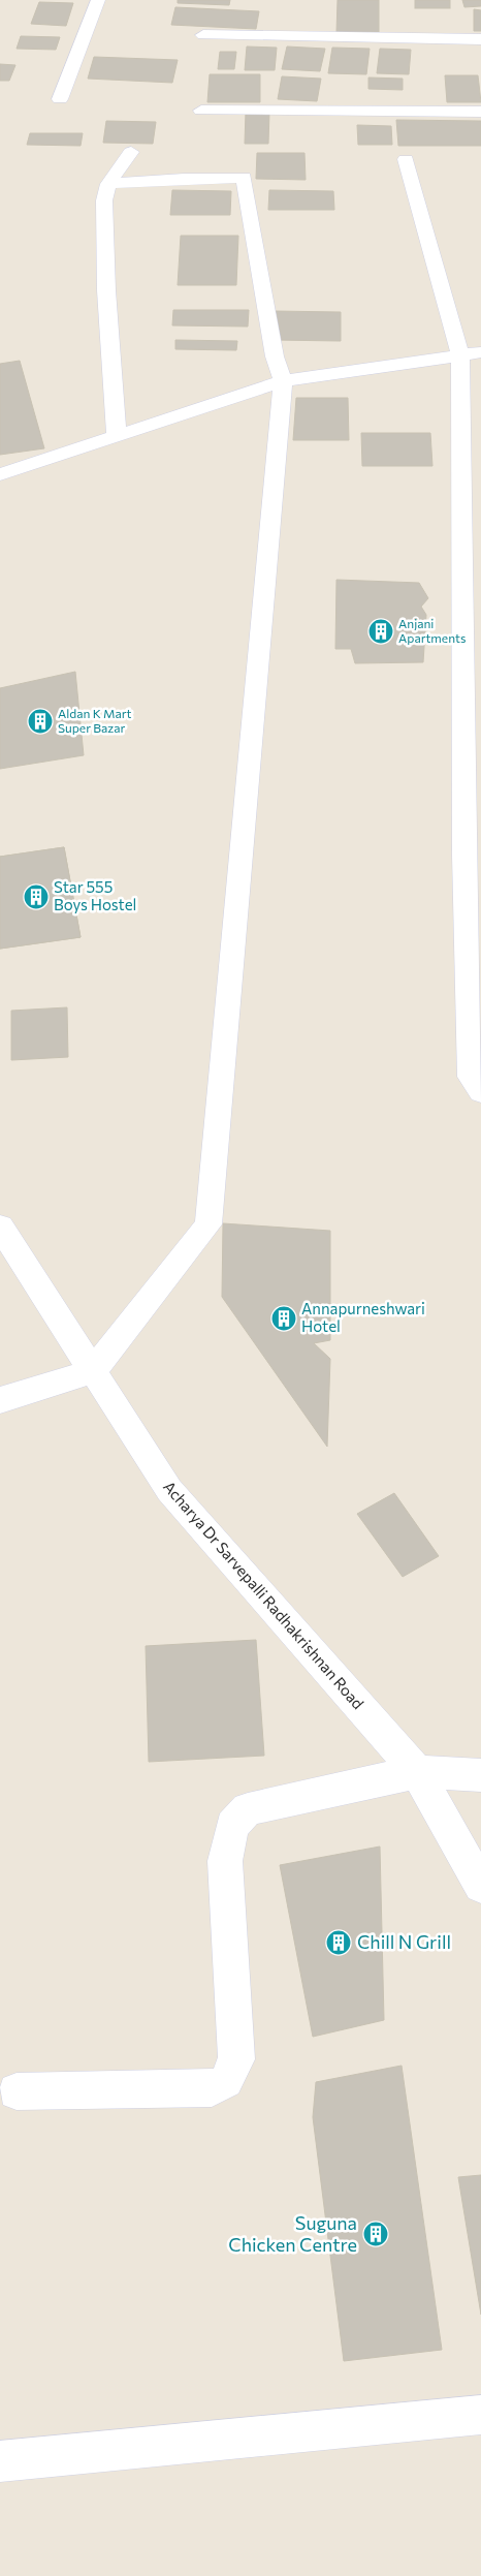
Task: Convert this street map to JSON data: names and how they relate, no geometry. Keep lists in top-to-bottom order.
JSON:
{
  "streets": {
    "street": ["Acharya Dr Sarvepalli Radhakrishnan Road"]
  },
  "places": {
    "building": [
      "Anjani Apartments",
      "Aldan K Mart Super Bazar",
      "Star 555 Boys Hostel",
      "Annapurneshwari Hotel",
      "Chill N Grill",
      "Suguna Chicken Centre"
    ]
  }
}
